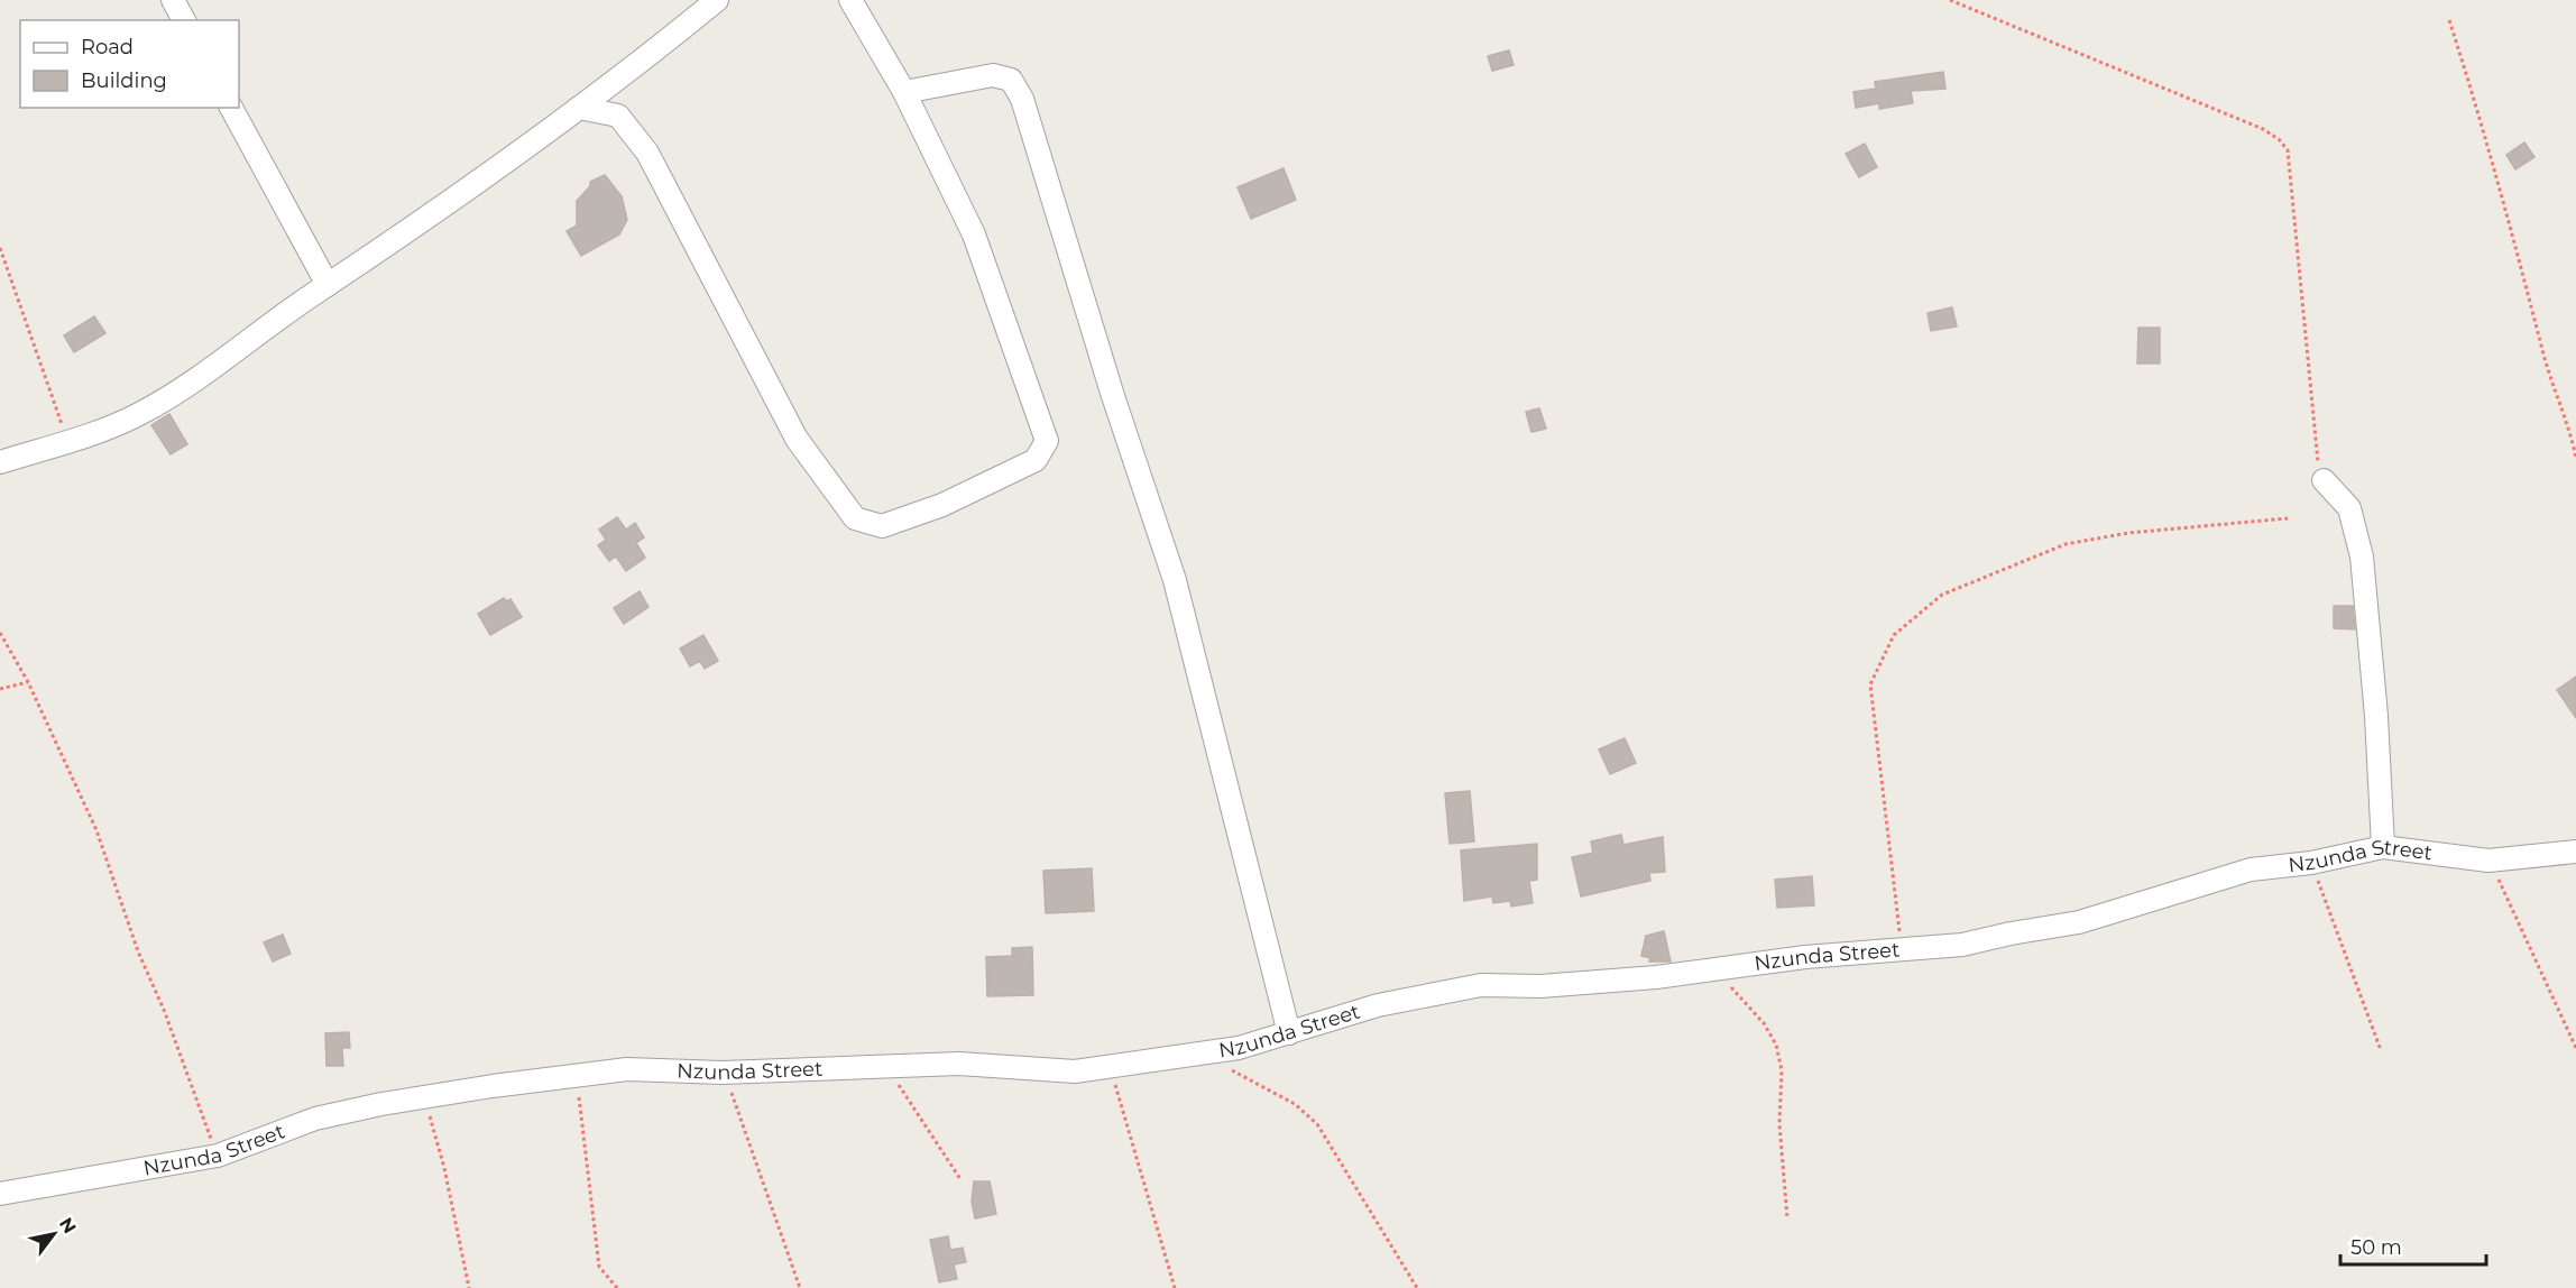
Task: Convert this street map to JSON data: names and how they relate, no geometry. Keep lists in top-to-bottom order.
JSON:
{
  "streets": {
    "street": ["Nzunda Street"]
  },
  "legend": ["Road", "Building"],
  "scale_bar": "50 m",
  "north": "top right"
}
